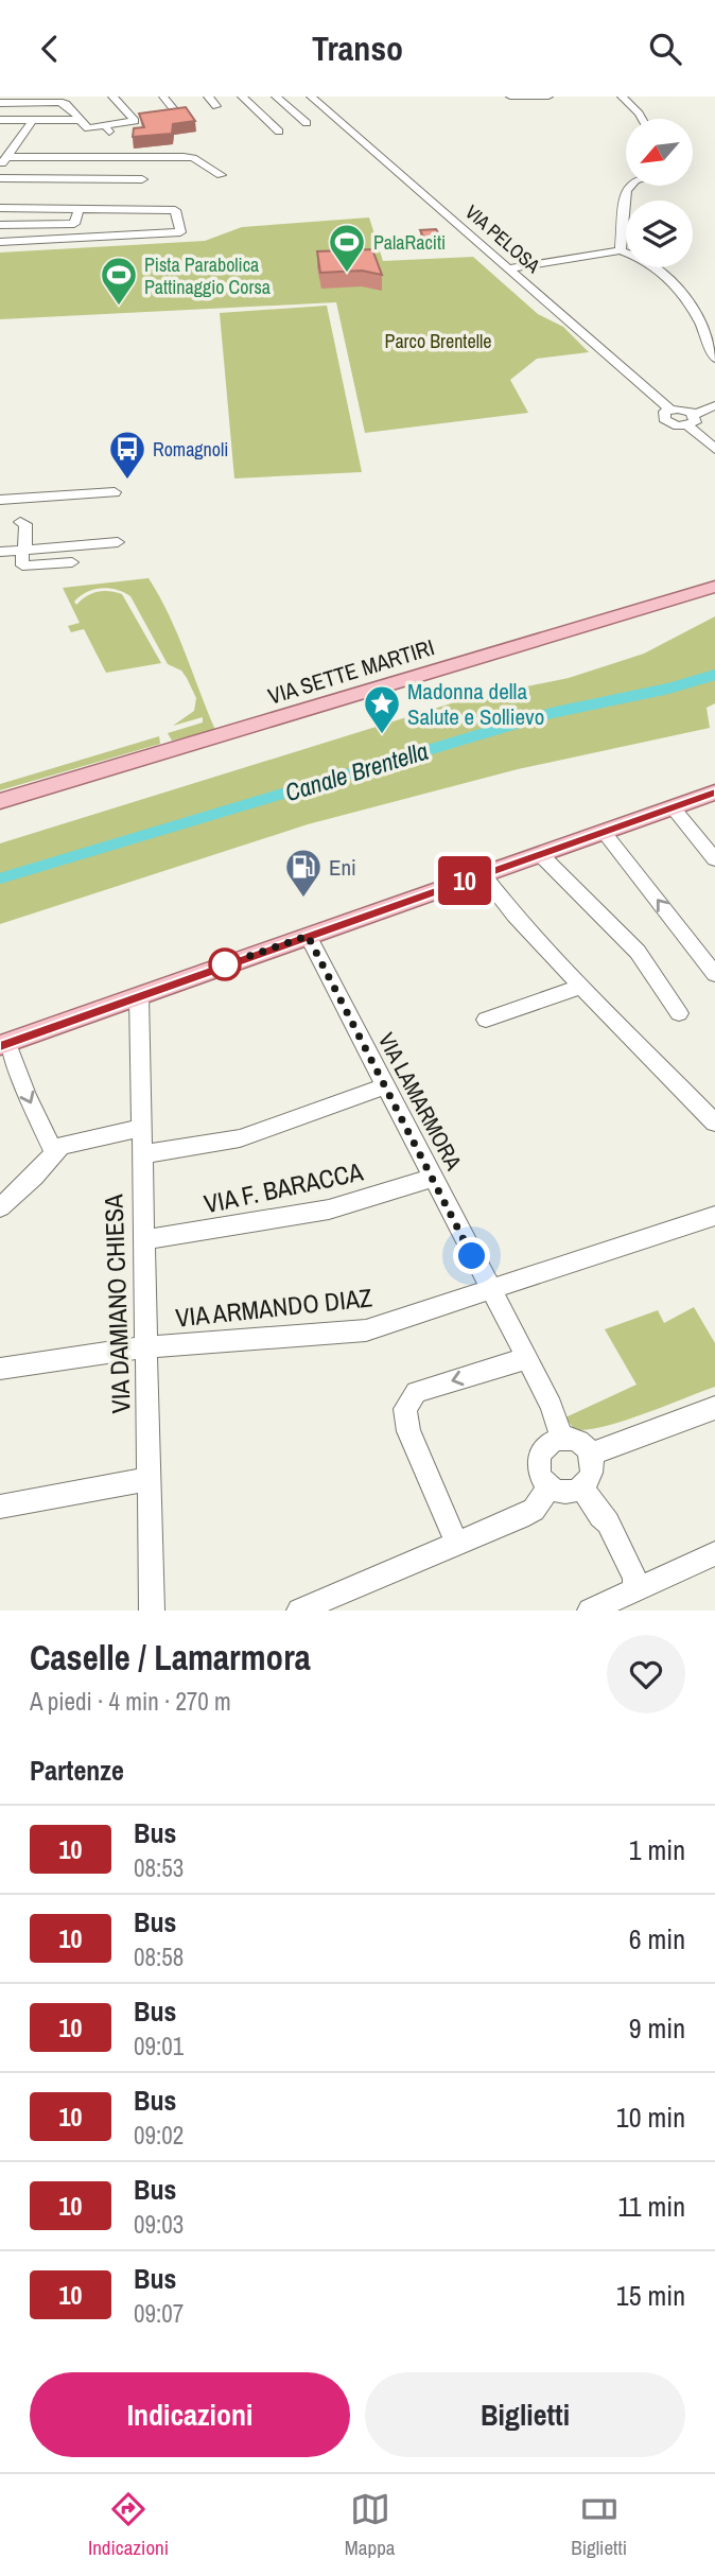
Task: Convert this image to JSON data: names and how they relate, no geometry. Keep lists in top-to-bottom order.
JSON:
{
  "streets": {
    "main road": ["VIA SETTE MARTIRI"],
    "street": [
      "VIA PELOSA",
      "VIA LAMARMORA",
      "VIA F. BARACCA",
      "VIA DAMIANO CHIESA",
      "VIA ARMANDO DIAZ"
    ]
  },
  "crossings": [
    ["VIA LAMARMORA", "VIA F. BARACCA"],
    ["VIA LAMARMORA", "VIA ARMANDO DIAZ"],
    ["VIA F. BARACCA", "VIA DAMIANO CHIESA"],
    ["VIA DAMIANO CHIESA", "VIA ARMANDO DIAZ"]
  ],
  "water": ["Canale Brentella"],
  "parks": ["Parco Brentelle"],
  "places": {
    "sports": ["PalaRaciti", "Pista Parabolica Pattinaggio Corsa"],
    "bus stop": ["Romagnoli"],
    "place": ["Madonna della Salute e Sollievo"],
    "fuel station": ["Eni"]
  },
  "lines": ["bus line 10"],
  "north": "bottom left",
  "page": {
    "header": "Transo",
    "on_map": "10",
    "heading": [
      ["Caselle / Lamarmora", "A piedi · 4 min · 270 m"],
      "Partenze"
    ],
    "list": [
      {
        "mark": "10",
        "name": "Bus",
        "note": "08:53",
        "value": "1 min"
      },
      {
        "mark": "10",
        "name": "Bus",
        "note": "08:58",
        "value": "6 min"
      },
      {
        "mark": "10",
        "name": "Bus",
        "note": "09:01",
        "value": "9 min"
      },
      {
        "mark": "10",
        "name": "Bus",
        "note": "09:02",
        "value": "10 min"
      },
      {
        "mark": "10",
        "name": "Bus",
        "note": "09:03",
        "value": "11 min"
      },
      {
        "mark": "10",
        "name": "Bus",
        "note": "09:07",
        "value": "15 min"
      }
    ],
    "buttons": ["Indicazioni", "Biglietti"],
    "tabs": ["Indicazioni", "Mappa", "Biglietti"]
  }
}
